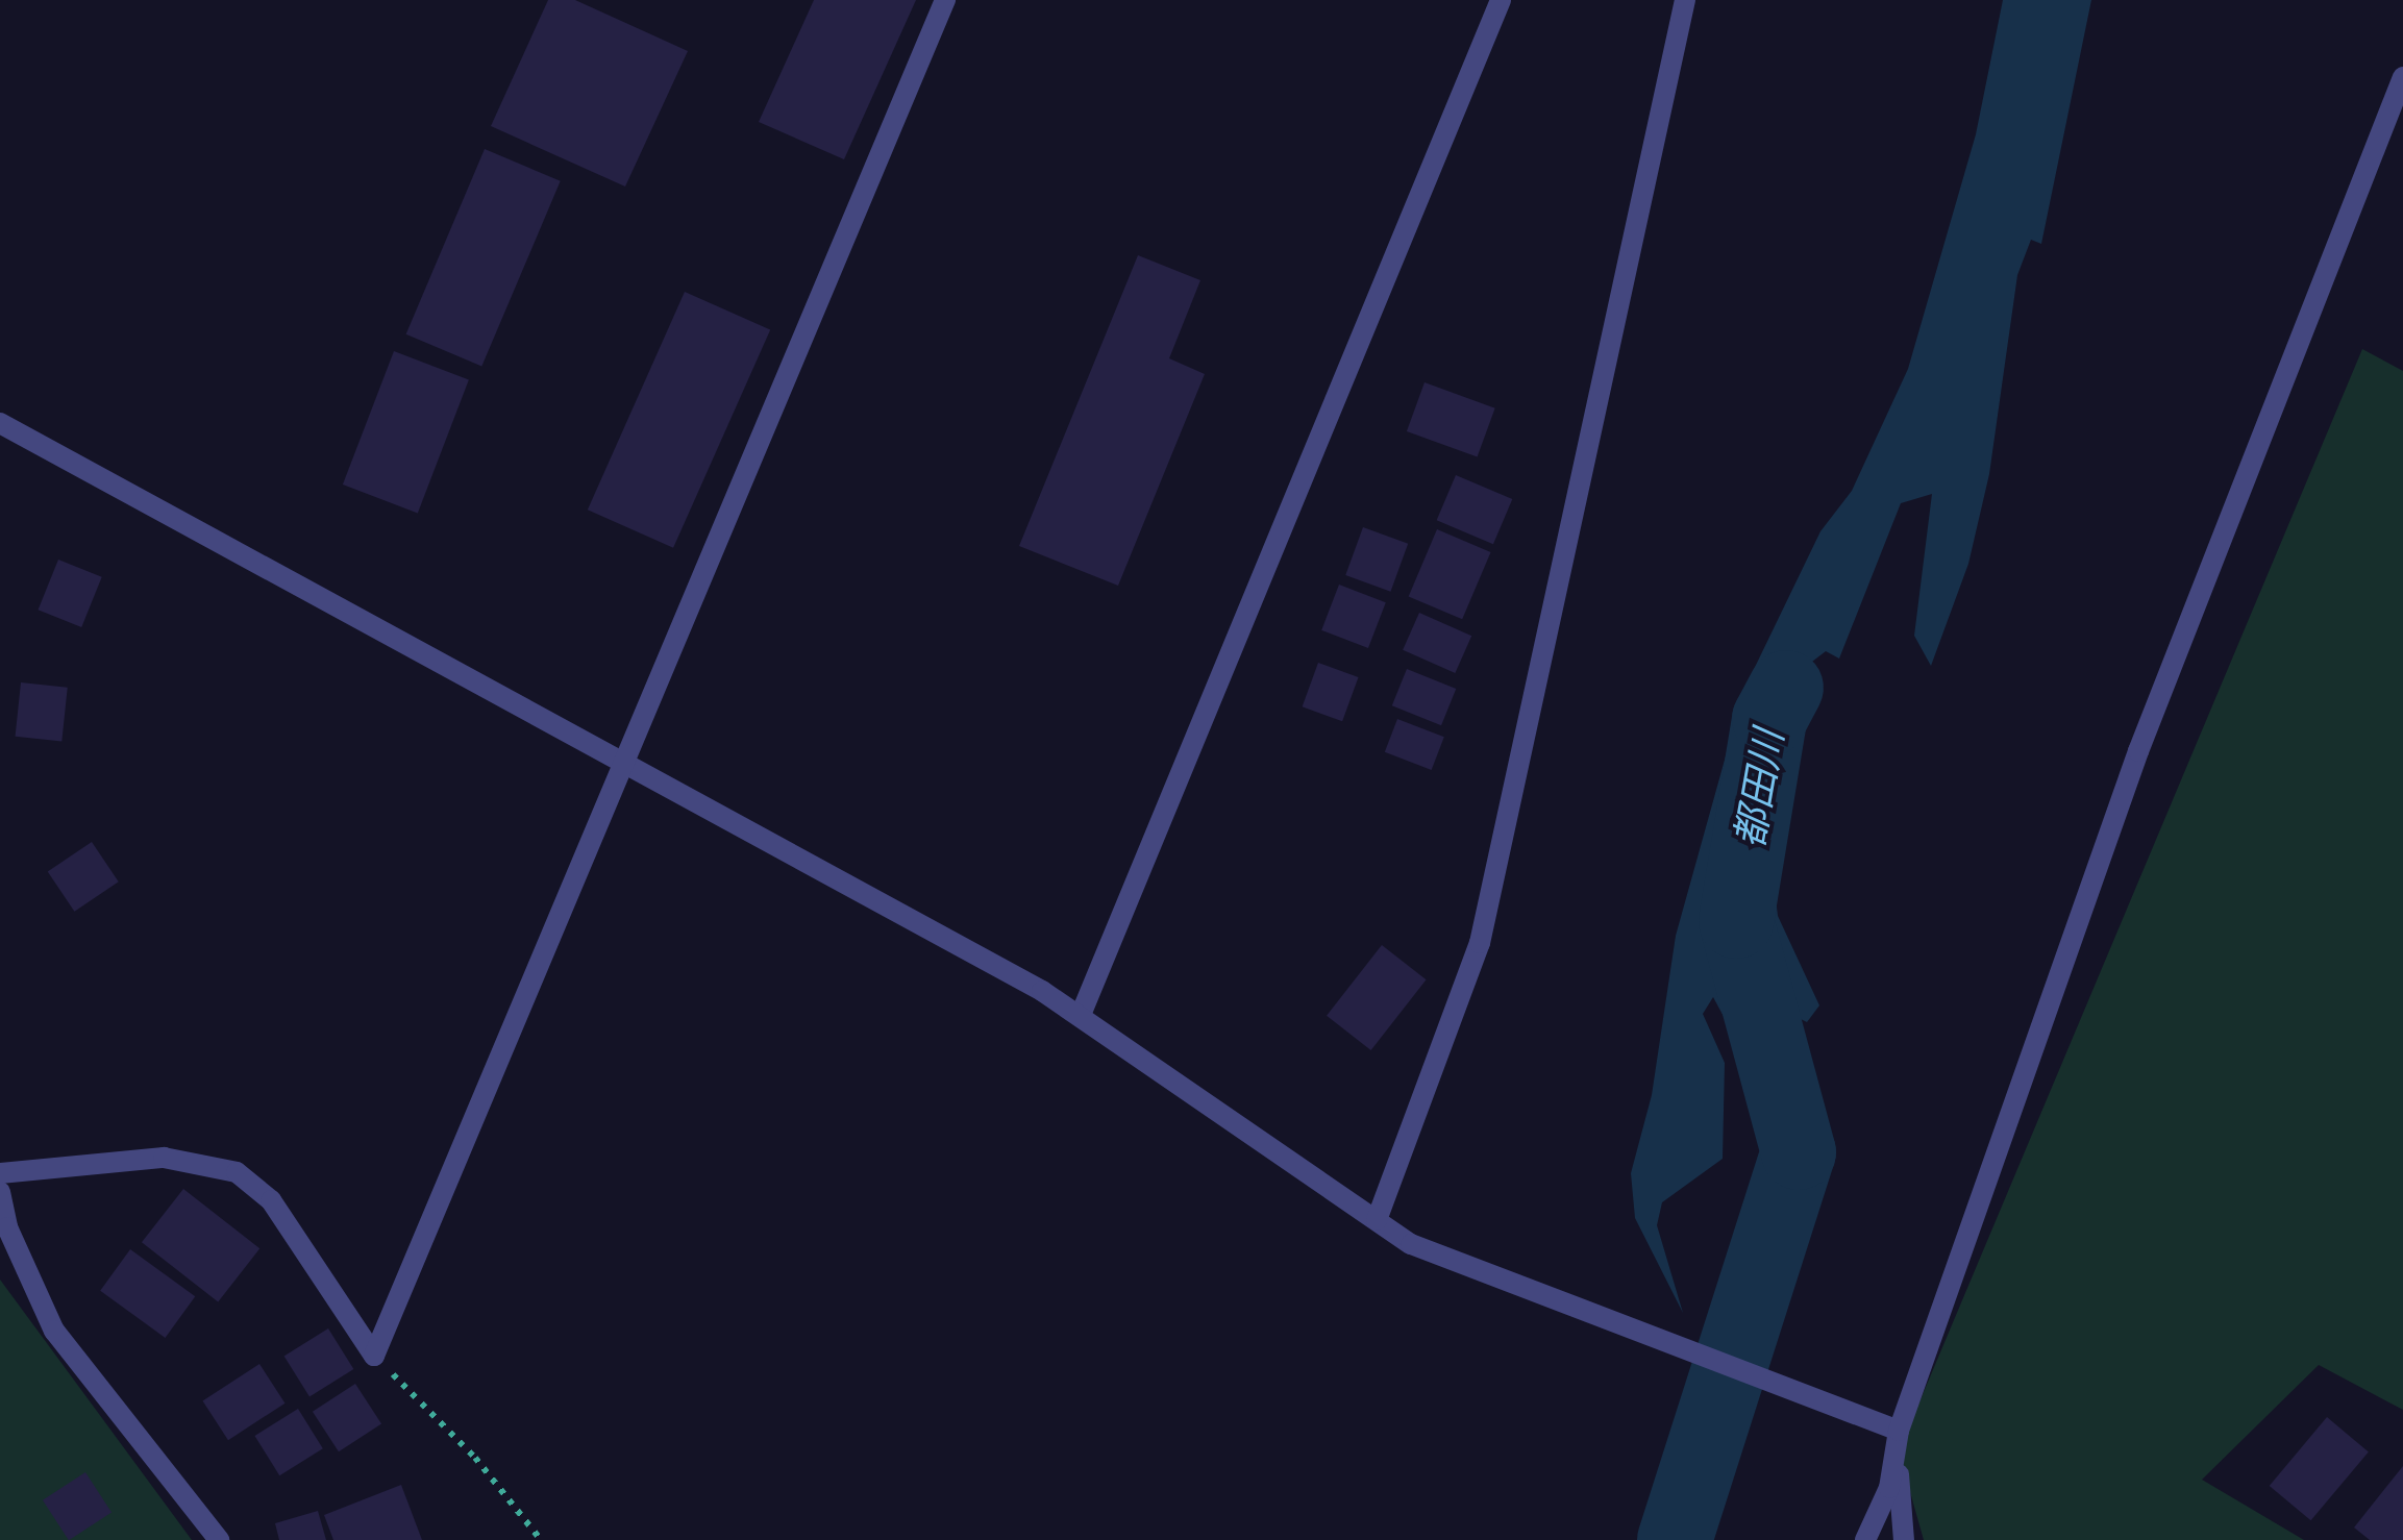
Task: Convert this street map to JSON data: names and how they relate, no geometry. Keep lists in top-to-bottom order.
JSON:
{
  "water": ["都田川"]
}
